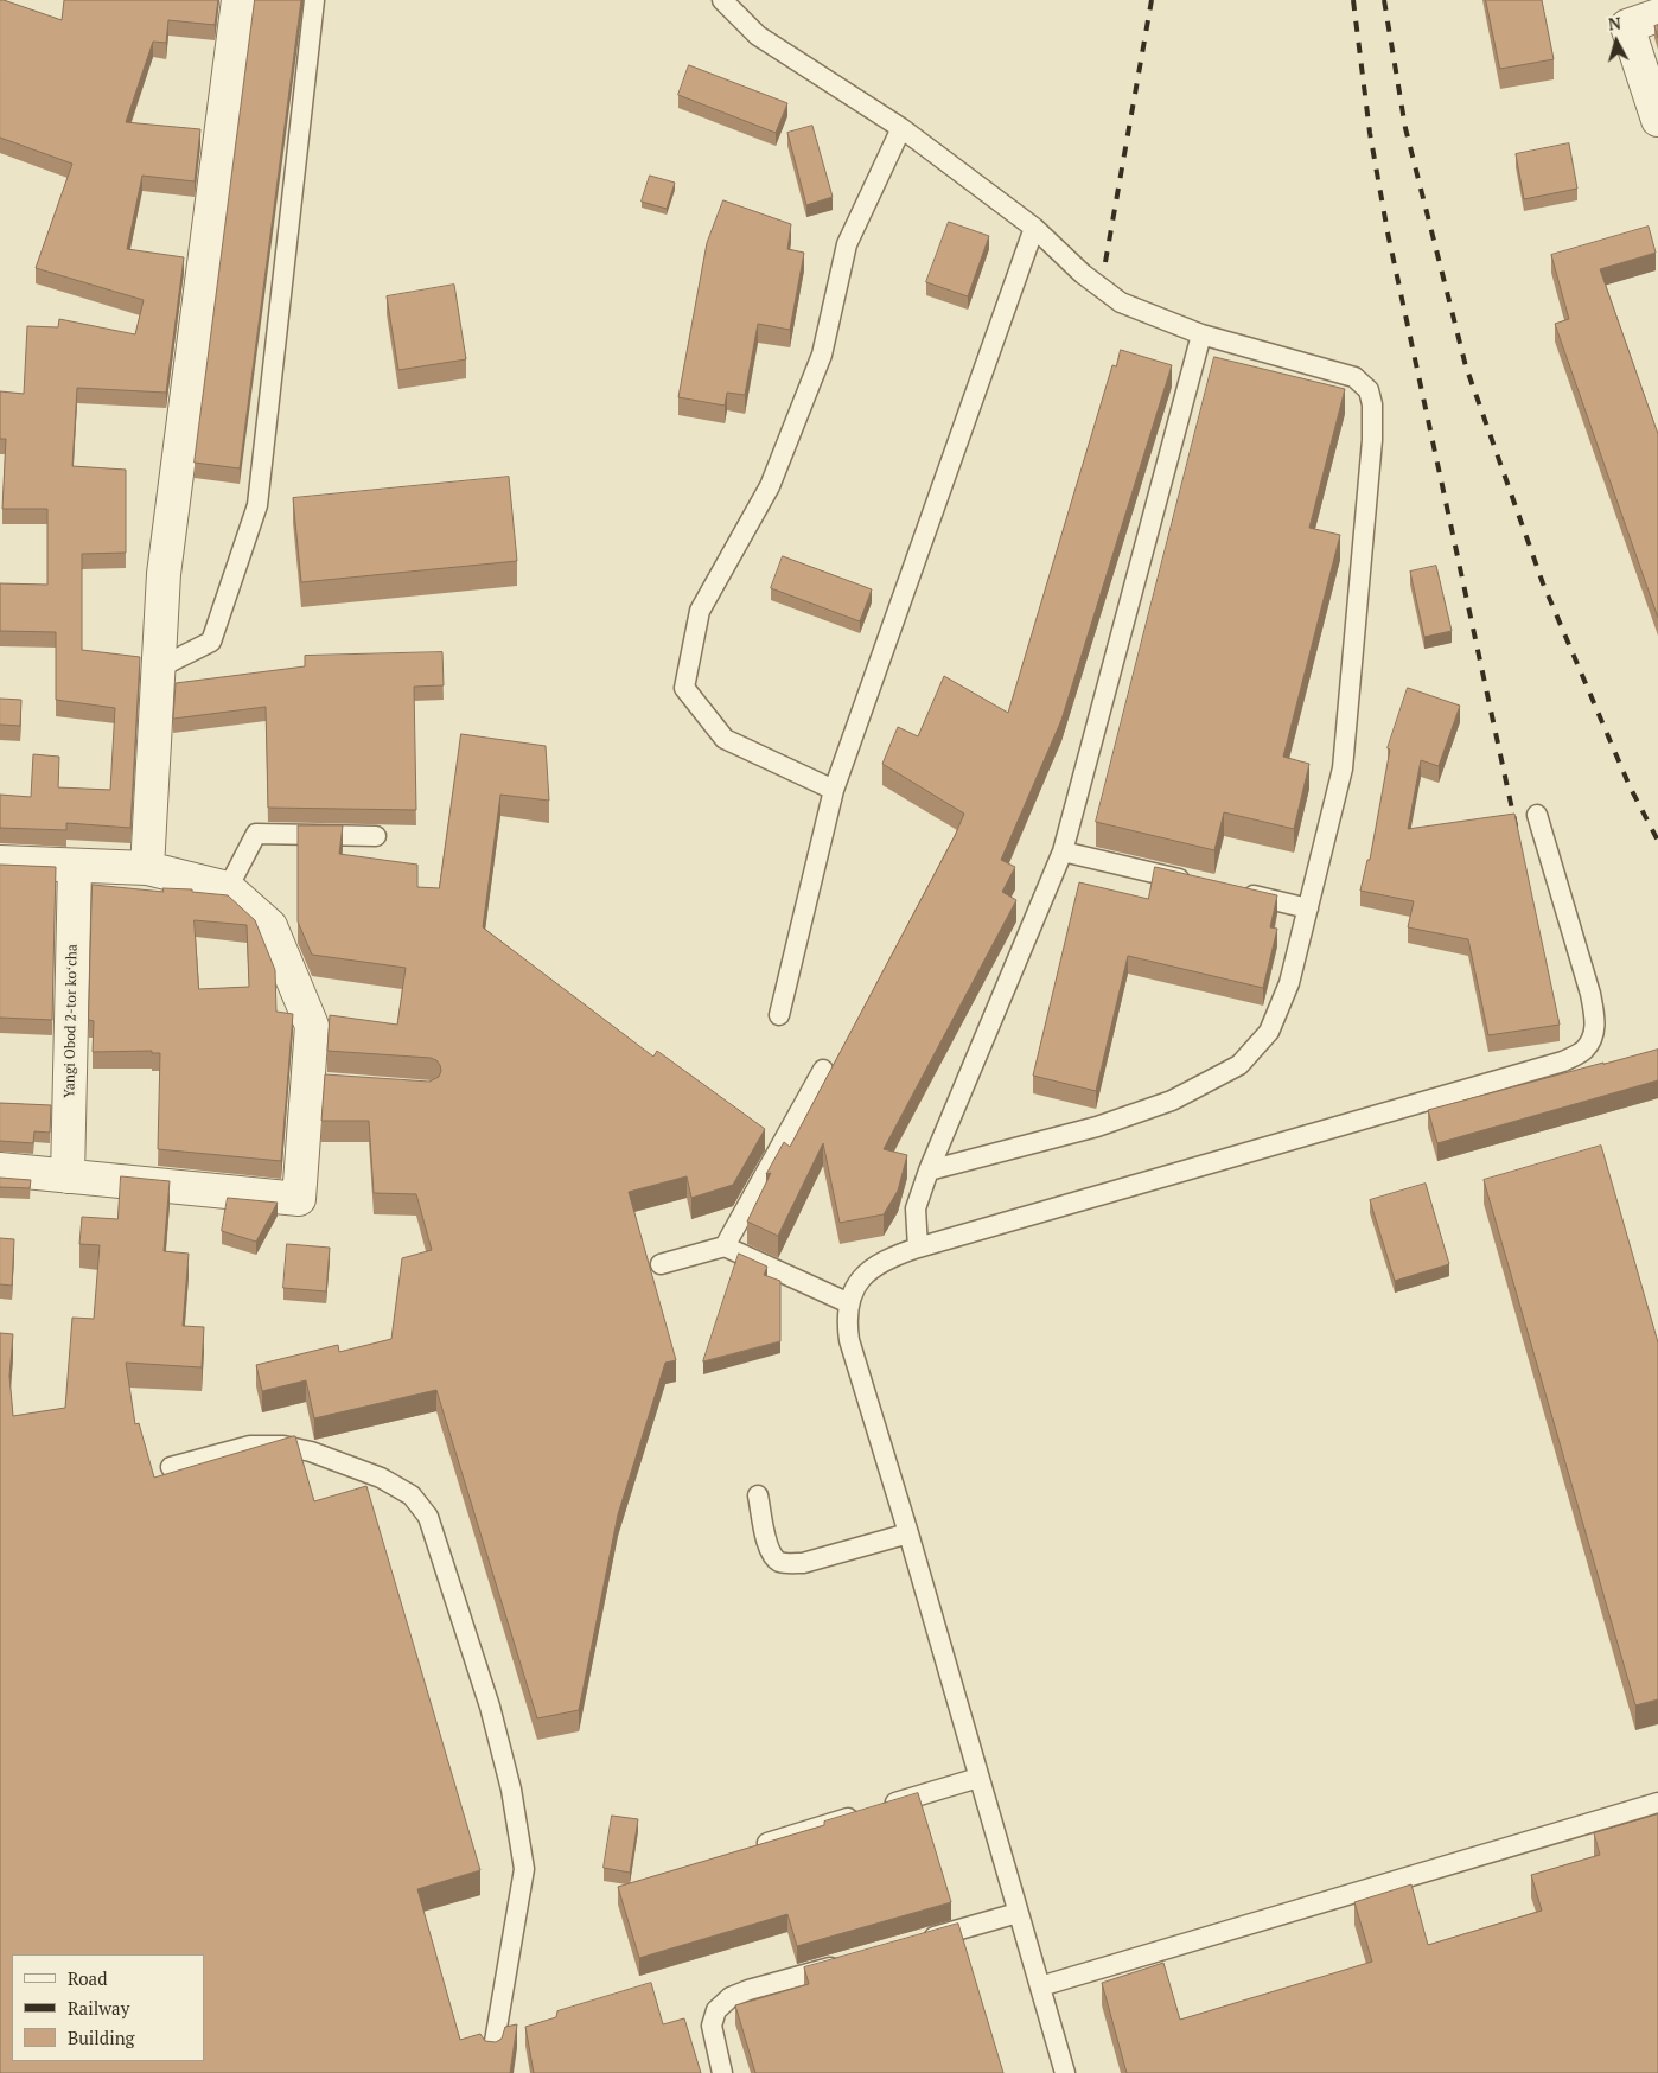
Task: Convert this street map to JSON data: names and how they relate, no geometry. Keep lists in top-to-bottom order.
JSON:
{
  "streets": {
    "street": ["Yangi Obod 2-tor koʻcha"]
  },
  "legend": ["Road", "Railway", "Building"],
  "north": "top"
}
